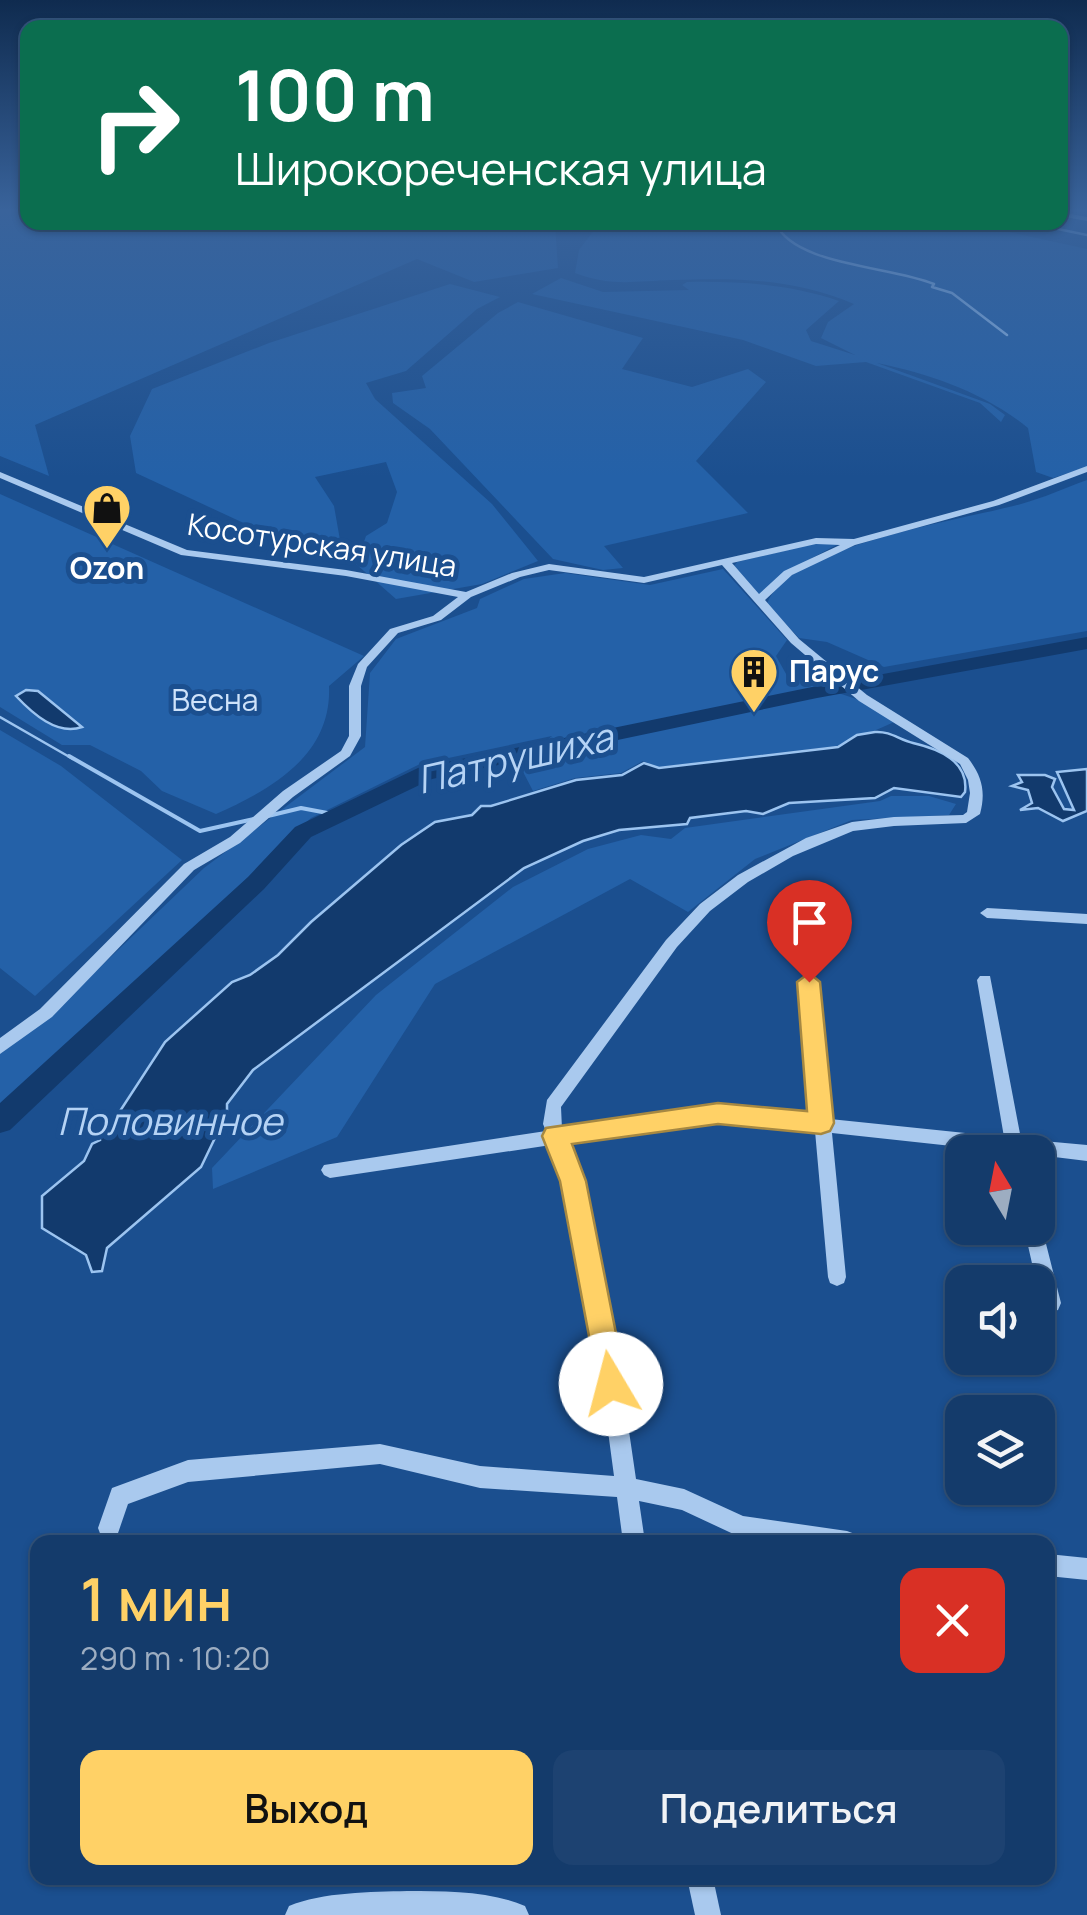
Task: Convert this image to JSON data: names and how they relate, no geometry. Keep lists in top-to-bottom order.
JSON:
{
  "streets": {
    "street": ["Косотурская улица"]
  },
  "water": ["Патрушиха", "Половинное"],
  "parks": ["Весна"],
  "places": {
    "shop": ["Ozon"],
    "building": ["Парус"]
  },
  "north": "top",
  "page": {
    "turn": ["100 m", "Широкореченская улица"],
    "heading": ["1 мин", "290 m · 10:20"],
    "buttons": ["Выход", "Поделиться"]
  }
}
